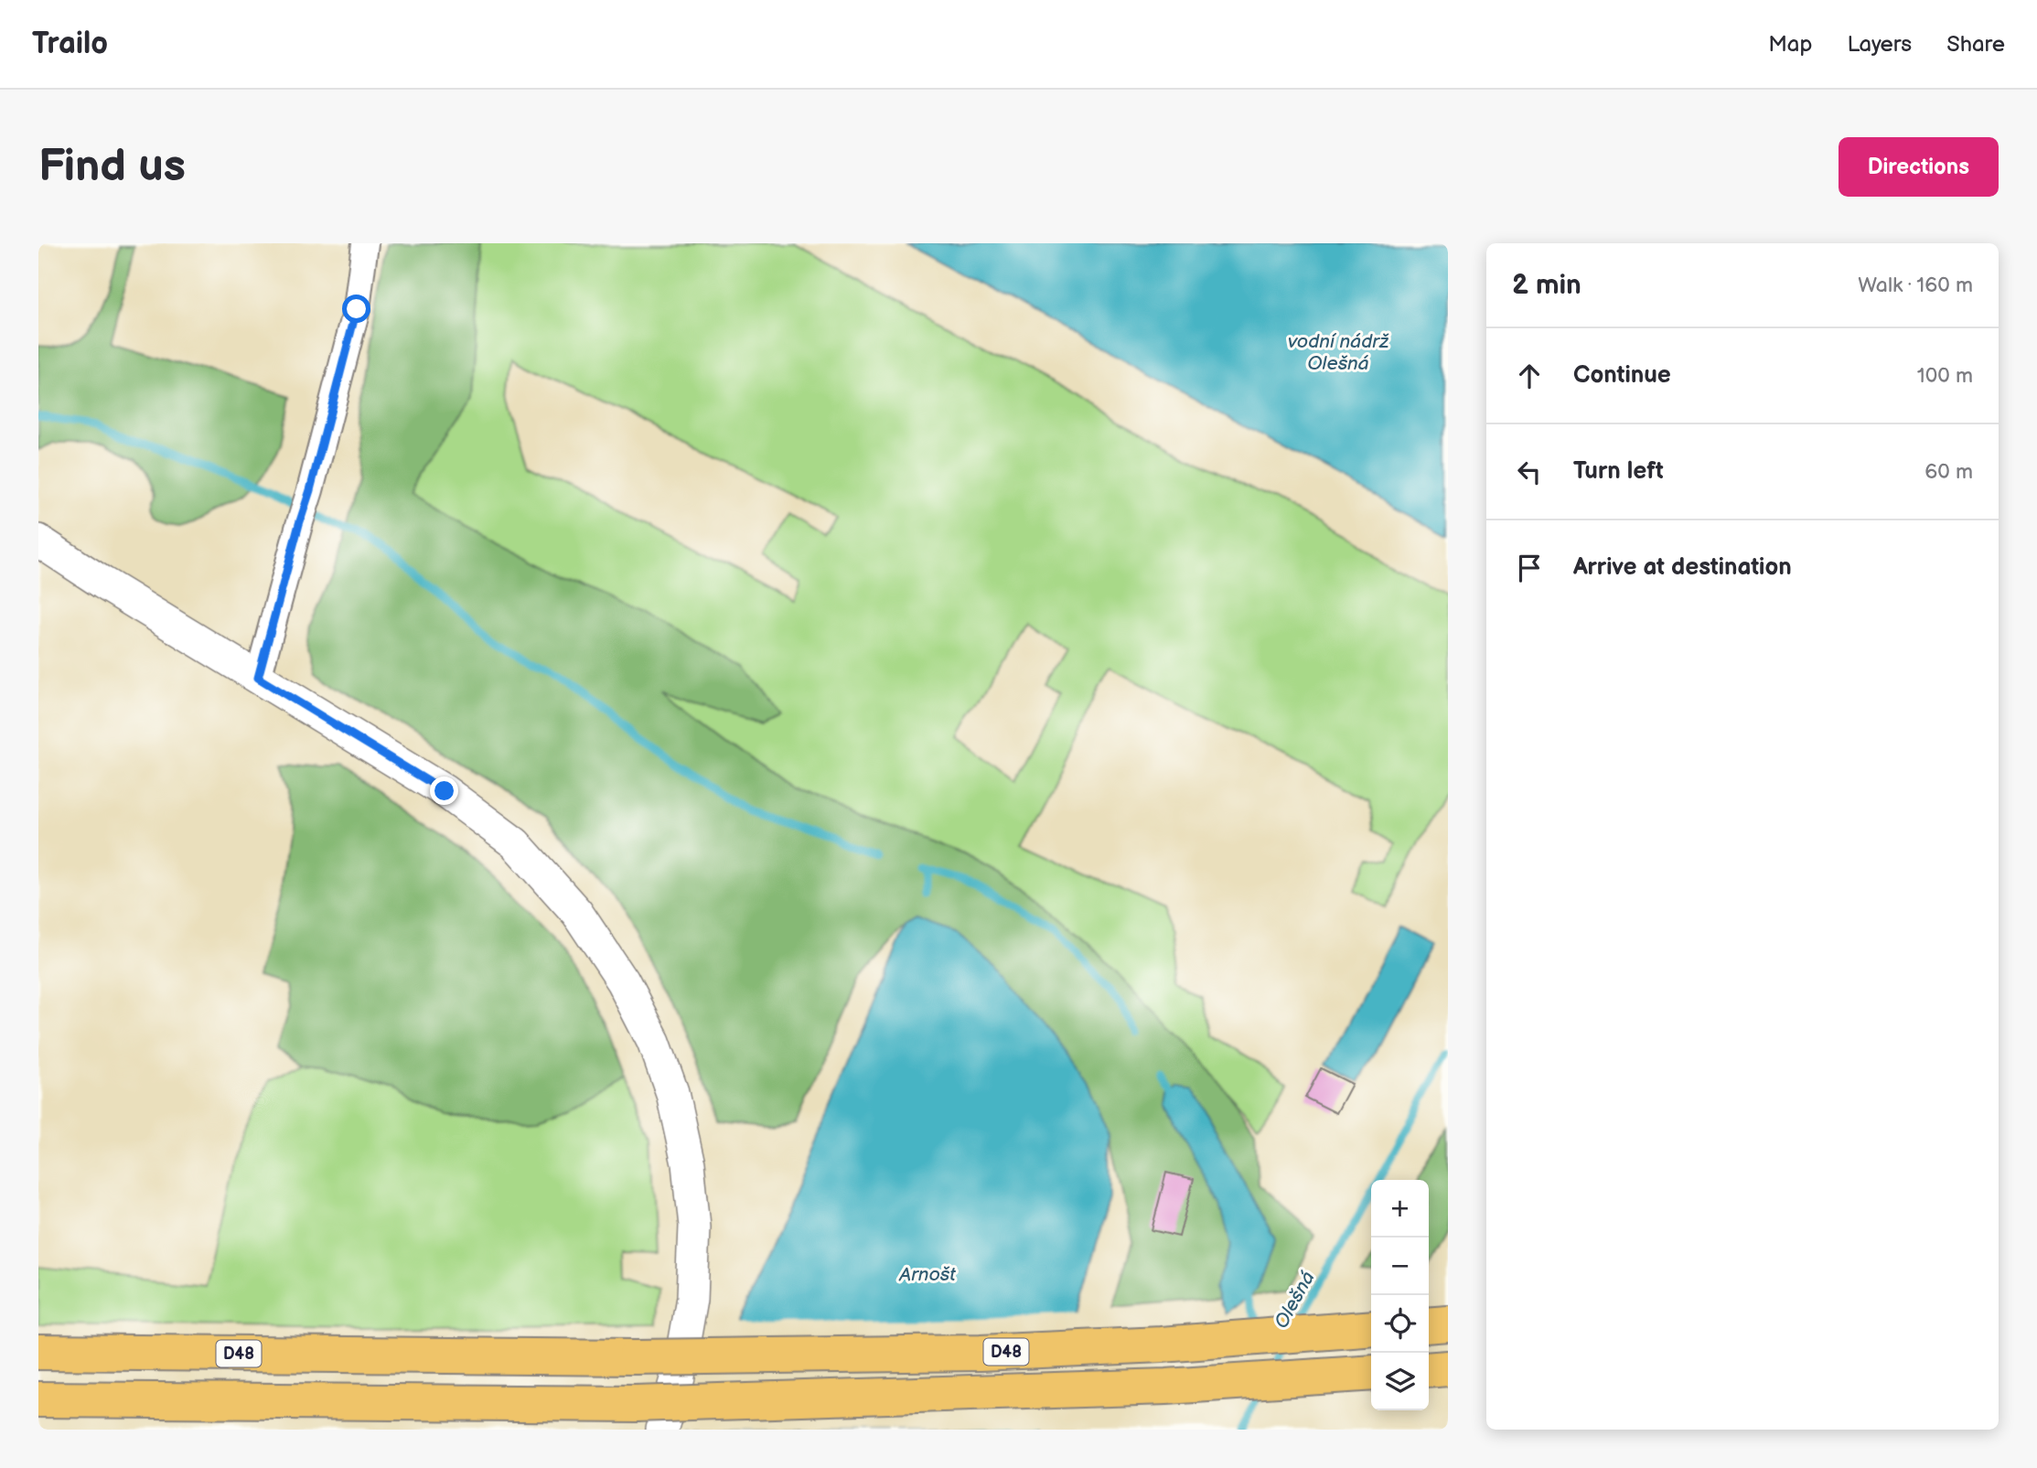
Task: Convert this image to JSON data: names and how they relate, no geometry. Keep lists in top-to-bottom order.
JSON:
{
  "streets": {
    "highway": ["D48"]
  },
  "water": ["vodní nádrž Olešná", "Arnošt", "Olešná"],
  "page": {
    "header": "Trailo",
    "nav": ["Map", "Layers", "Share"],
    "buttons": "Directions",
    "title": "Find us",
    "heading": ["2 min", "Walk · 160 m"],
    "list": [
      ["Continue", "100 m"],
      ["Turn left", "60 m"],
      "Arrive at destination"
    ],
    "map_buttons": ["+", "−"]
  }
}
